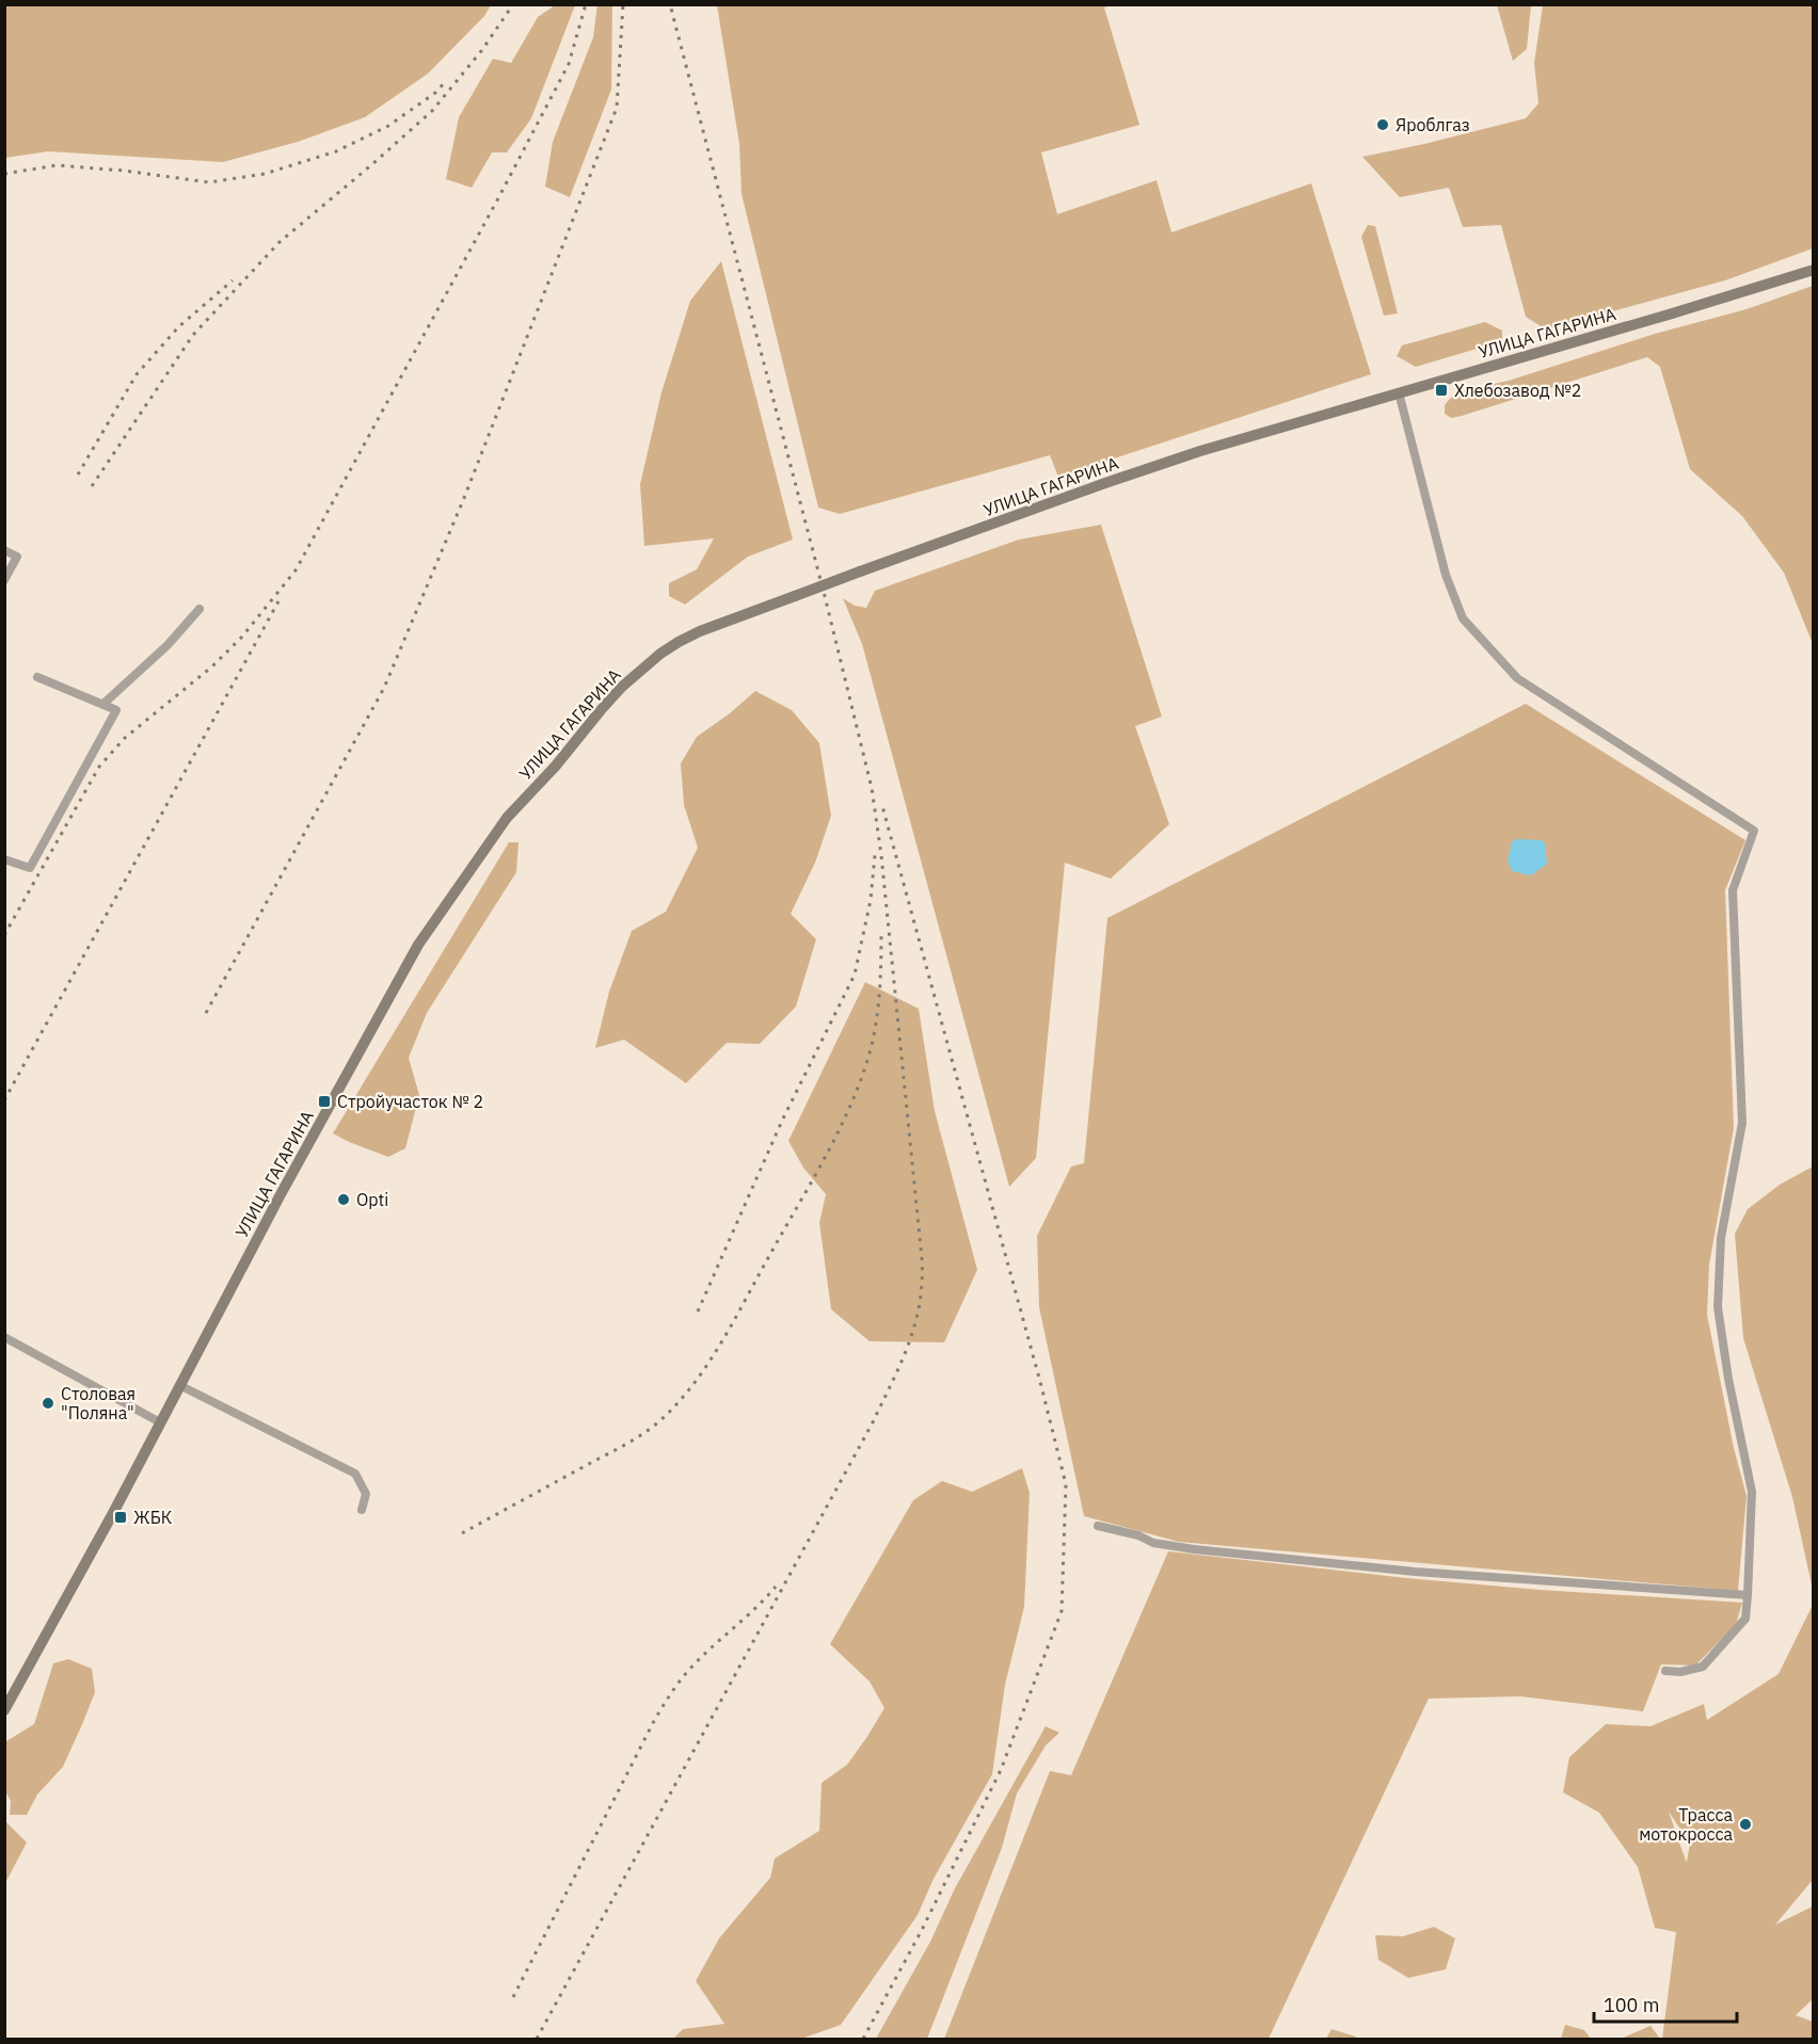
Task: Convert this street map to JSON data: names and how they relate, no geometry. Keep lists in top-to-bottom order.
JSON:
{
  "streets": {
    "main road": ["УЛИЦА ГАГАРИНА"]
  },
  "places": {
    "other": [
      "Яроблгаз",
      "Opti",
      "Столовая \"Поляна\"",
      "Трасса мотокросса"
    ],
    "transit": ["Хлебозавод №2", "Стройучасток № 2", "ЖБК"]
  },
  "scale_bar": "100 m"
}
